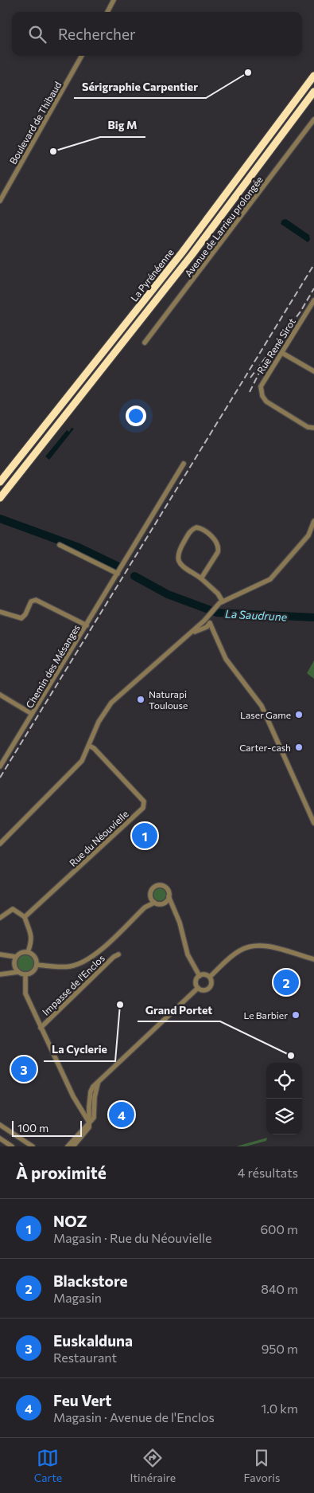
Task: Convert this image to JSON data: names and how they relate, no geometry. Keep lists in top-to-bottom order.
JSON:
{
  "streets": {
    "highway": ["La Pyrénéenne"],
    "street": [
      "Boulevard de Thibaud",
      "Avenue de Larrieu prolongée",
      "Rue René Sirot",
      "Chemin des Mésanges",
      "Rue du Néouvielle",
      "Impasse de l'Enclos"
    ]
  },
  "water": ["La Saudrune"],
  "places": [
    "Sérigraphie Carpentier",
    "Big M",
    "Naturapi Toulouse",
    "Laser Game",
    "Carter-cash",
    "La Cyclerie",
    "Le Barbier",
    "Grand Portet"
  ],
  "scale_bar": "100 m",
  "page": {
    "search": "Rechercher",
    "pins": [
      "1",
      "2",
      "3",
      "4"
    ],
    "scale": "100 m",
    "heading": ["À proximité", "4 résultats"],
    "list": [
      {
        "mark": "1",
        "name": "NOZ",
        "note": "Magasin · Rue du Néouvielle",
        "value": "600 m"
      },
      {
        "mark": "2",
        "name": "Blackstore",
        "note": "Magasin",
        "value": "840 m"
      },
      {
        "mark": "3",
        "name": "Euskalduna",
        "note": "Restaurant",
        "value": "950 m"
      },
      {
        "mark": "4",
        "name": "Feu Vert",
        "note": "Magasin · Avenue de l'Enclos",
        "value": "1.0 km"
      }
    ],
    "nav": ["Carte", "Itinéraire", "Favoris"]
  }
}
